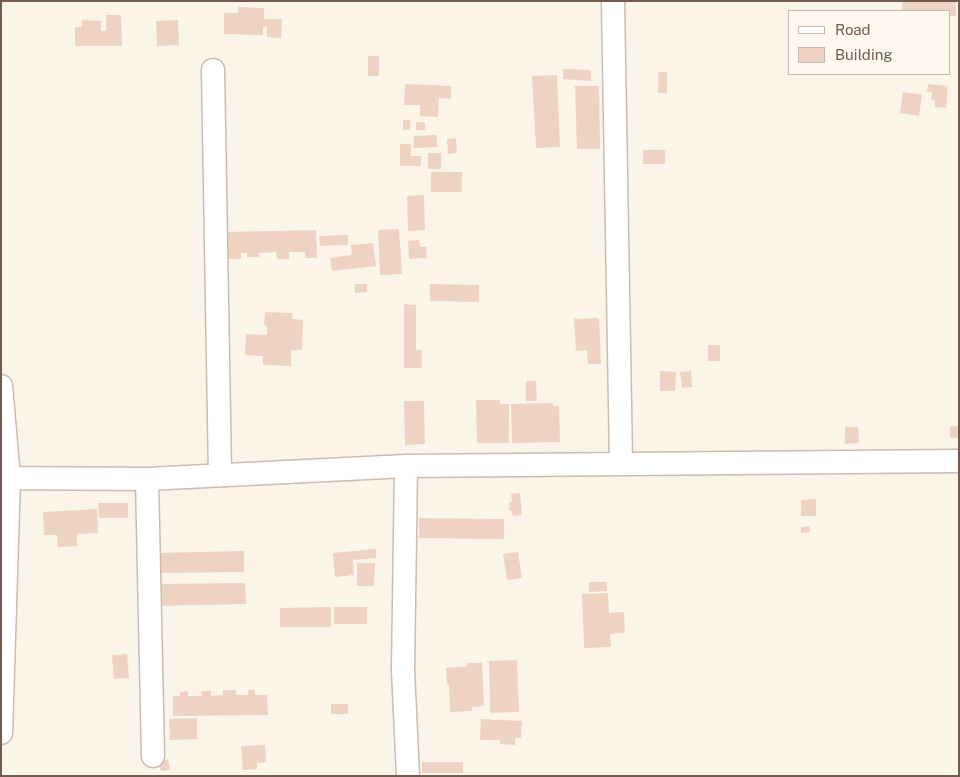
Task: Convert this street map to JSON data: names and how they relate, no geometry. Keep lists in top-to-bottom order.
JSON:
{
  "legend": ["Road", "Building"]
}
